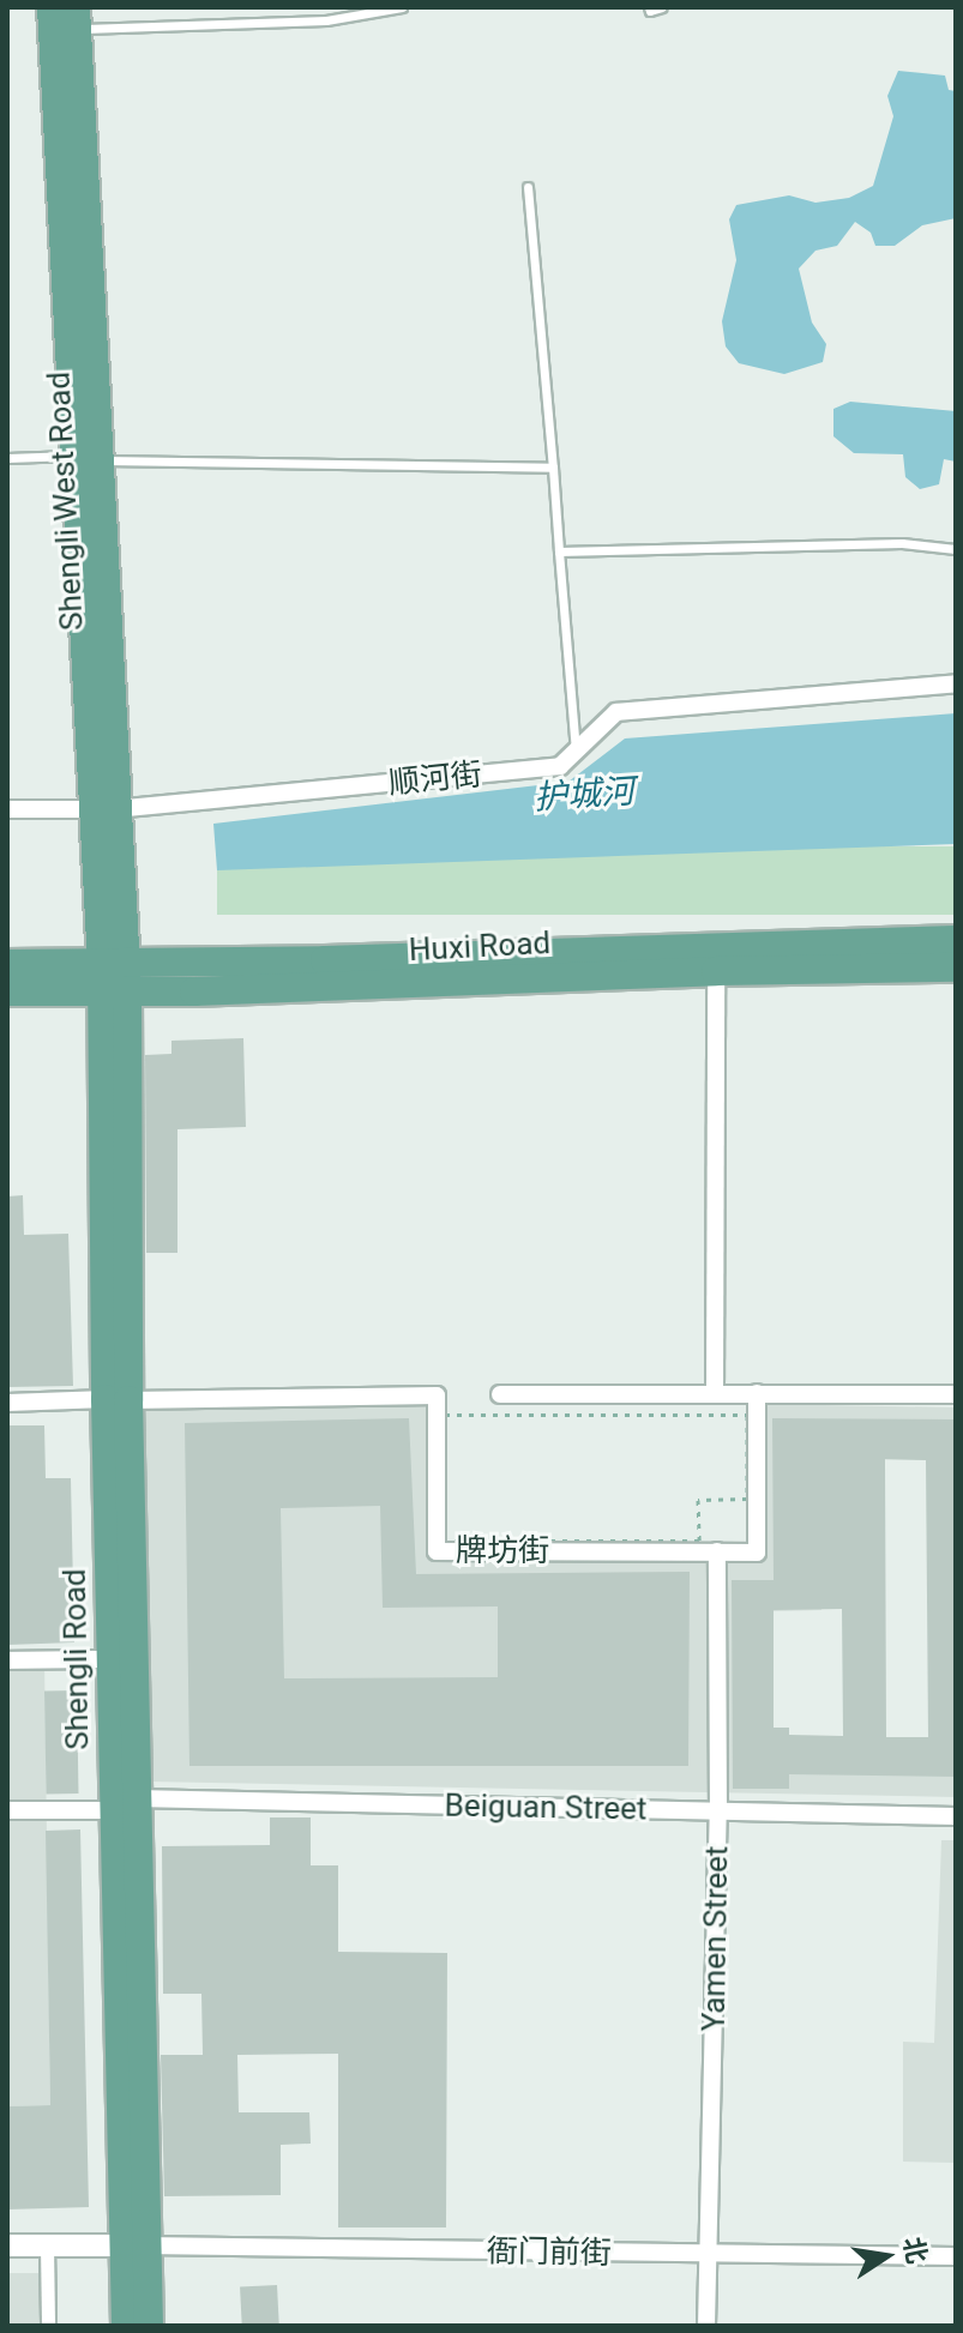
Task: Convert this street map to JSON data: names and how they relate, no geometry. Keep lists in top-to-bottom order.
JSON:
{
  "streets": {
    "main road": ["Shengli West Road", "Huxi Road", "Shengli Road"],
    "street": [
      "顺河街",
      "牌坊街",
      "Beiguan Street",
      "Yamen Street",
      "衙门前街"
    ]
  },
  "crossings": [
    ["Shengli West Road", "顺河街"],
    ["Shengli West Road", "Huxi Road"],
    ["Shengli West Road", "Shengli Road"],
    ["Huxi Road", "Shengli Road"],
    ["牌坊街", "Shengli Road"],
    ["牌坊街", "Yamen Street"],
    ["Shengli Road", "Beiguan Street"],
    ["Shengli Road", "衙门前街"],
    ["Beiguan Street", "Yamen Street"],
    ["Yamen Street", "衙门前街"]
  ],
  "water": ["护城河"],
  "north": "right"
}
